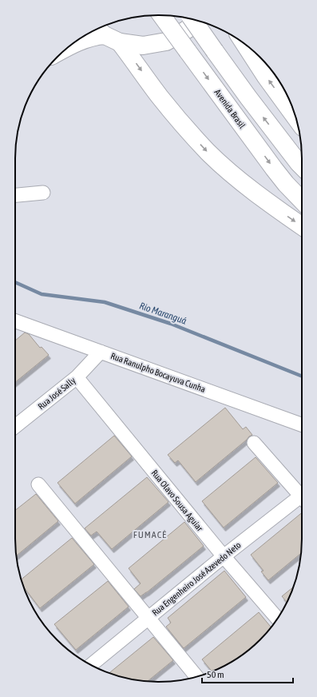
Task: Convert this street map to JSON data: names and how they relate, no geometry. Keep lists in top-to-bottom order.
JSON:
{
  "streets": {
    "main road": ["Avenida Brasil"],
    "street": [
      "Rua Ranulpho Bocayuva Cunha",
      "Rua José Sally",
      "Rua Olavo Sousa Aguiar",
      "Rua Engenheiro José Azevedo Neto"
    ]
  },
  "crossings": [
    ["Rua Ranulpho Bocayuva Cunha", "Rua José Sally"],
    ["Rua José Sally", "Rua Olavo Sousa Aguiar"],
    ["Rua Olavo Sousa Aguiar", "Rua Engenheiro José Azevedo Neto"]
  ],
  "districts": ["FUMACÊ"],
  "water": ["Rio Maranguá"],
  "scale_bar": "50 m"
}
